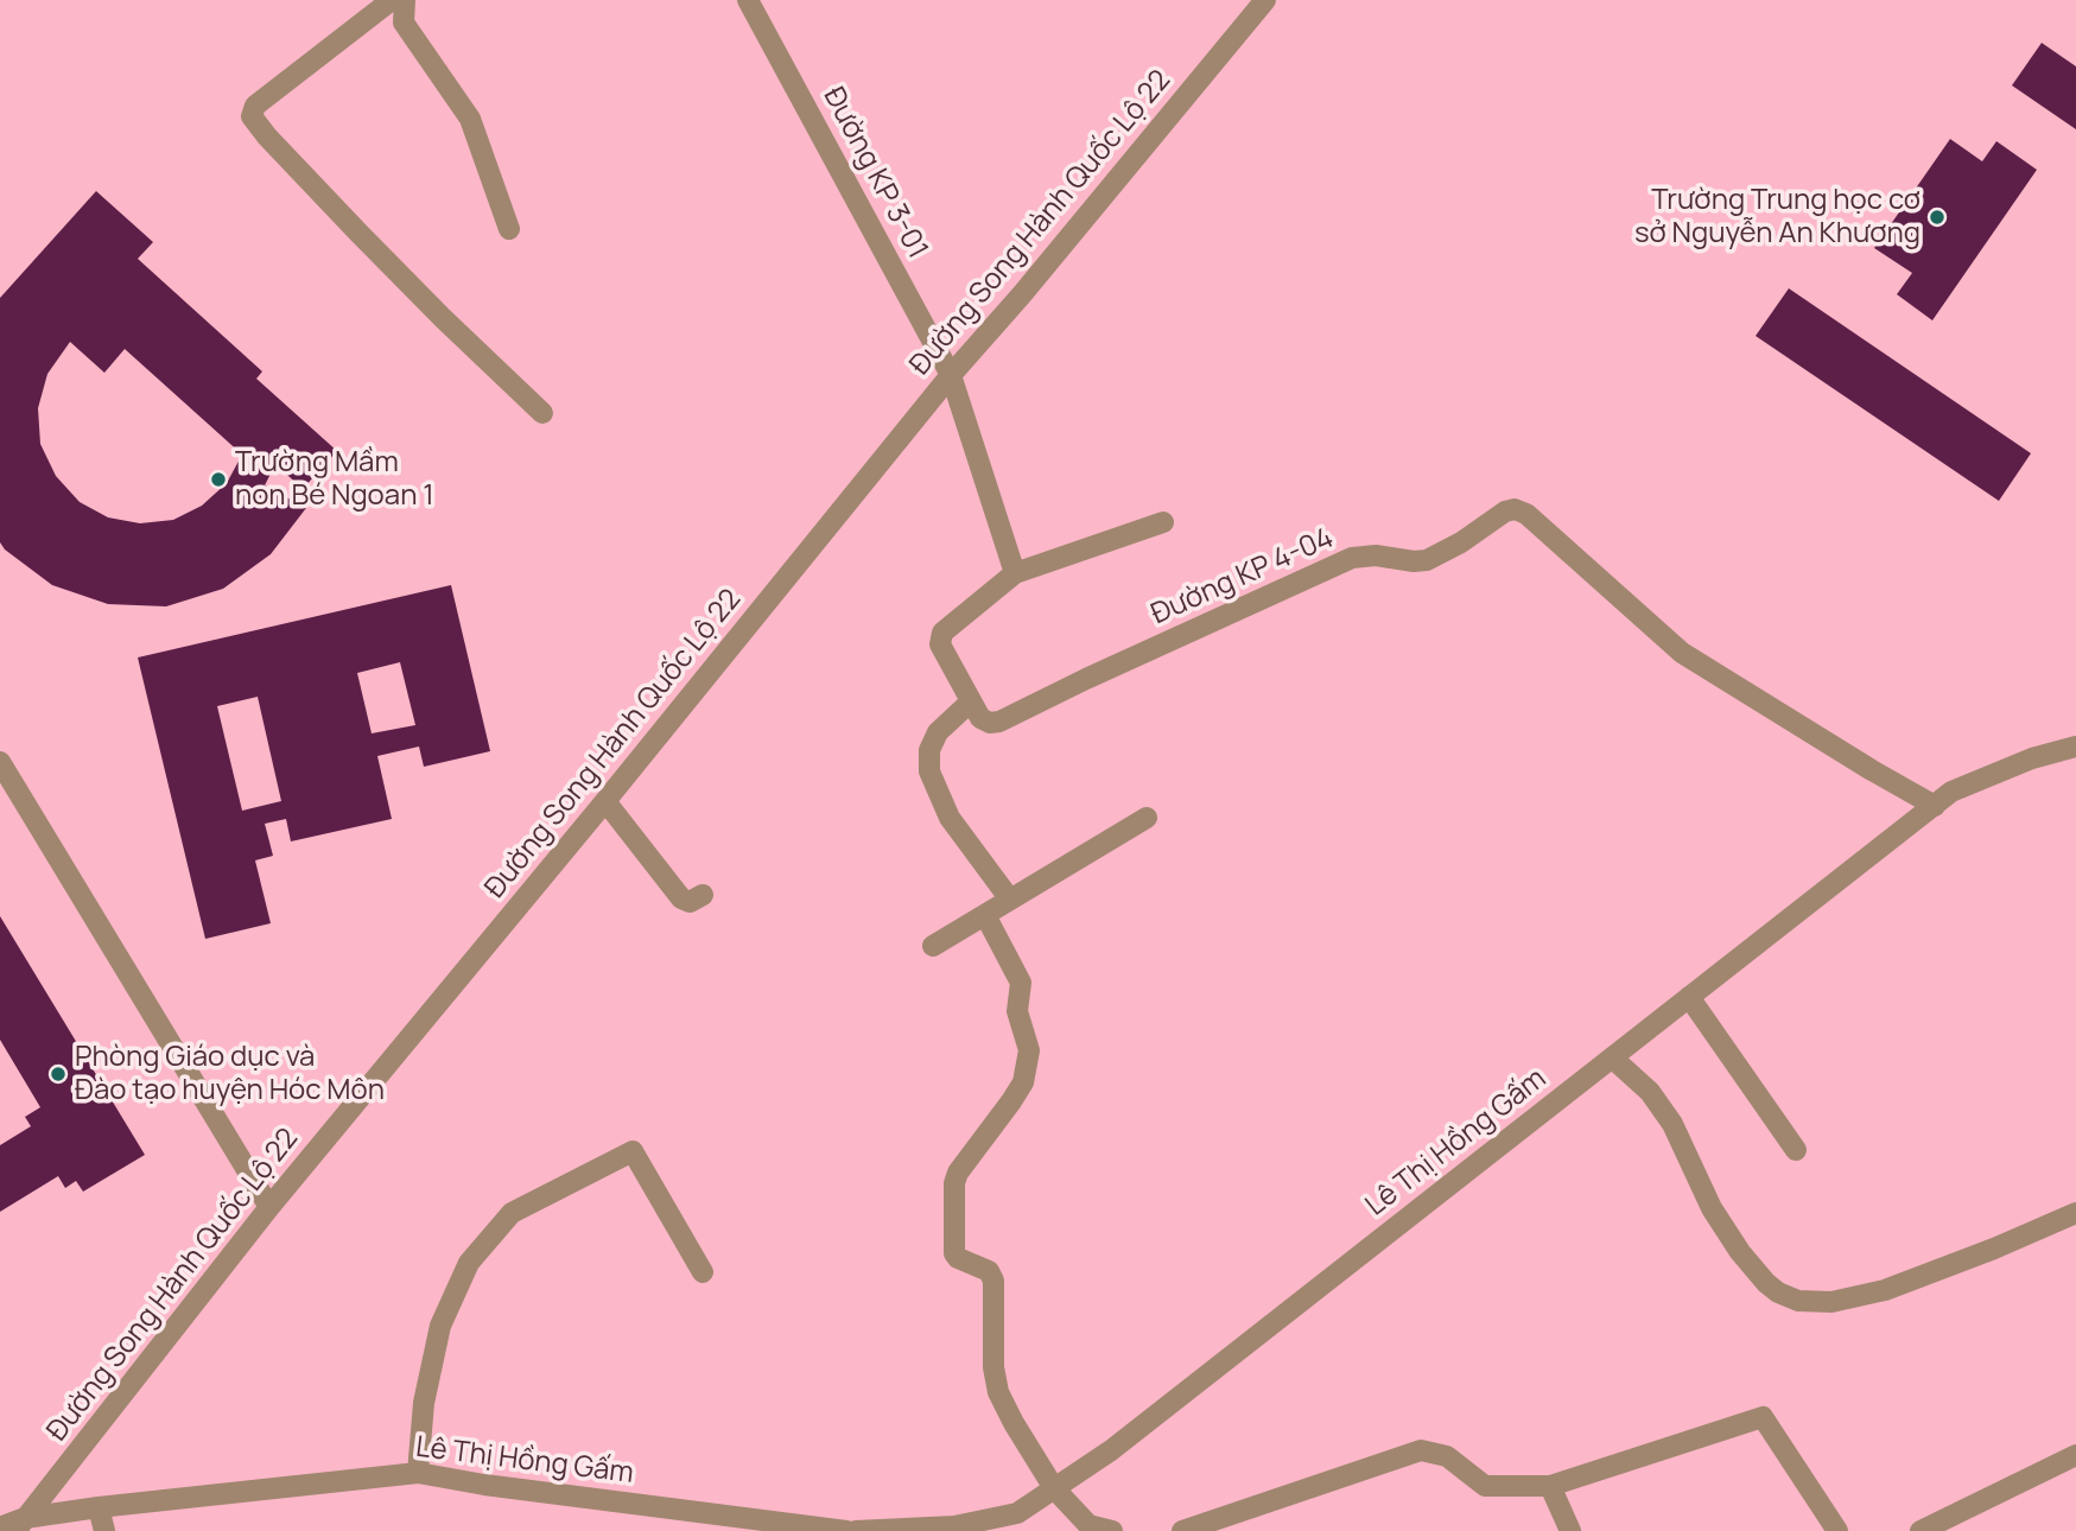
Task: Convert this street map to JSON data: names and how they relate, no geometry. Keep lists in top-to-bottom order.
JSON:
{
  "streets": {
    "street": [
      "Đường KP 3-01",
      "Đường Song Hành Quốc Lộ 22",
      "Đường KP 4-04",
      "Lê Thị Hồng Gấm"
    ]
  },
  "crossings": [
    ["Đường KP 3-01", "Đường Song Hành Quốc Lộ 22"],
    ["Đường Song Hành Quốc Lộ 22", "Lê Thị Hồng Gấm"],
    ["Đường KP 4-04", "Lê Thị Hồng Gấm"]
  ],
  "places": ["Trường Trung học cơ sở Nguyễn An Khương", "Trường Mầm non Bé Ngoan 1", "Phòng Giáo dục và Đào tạo huyện Hóc Môn"]
}
